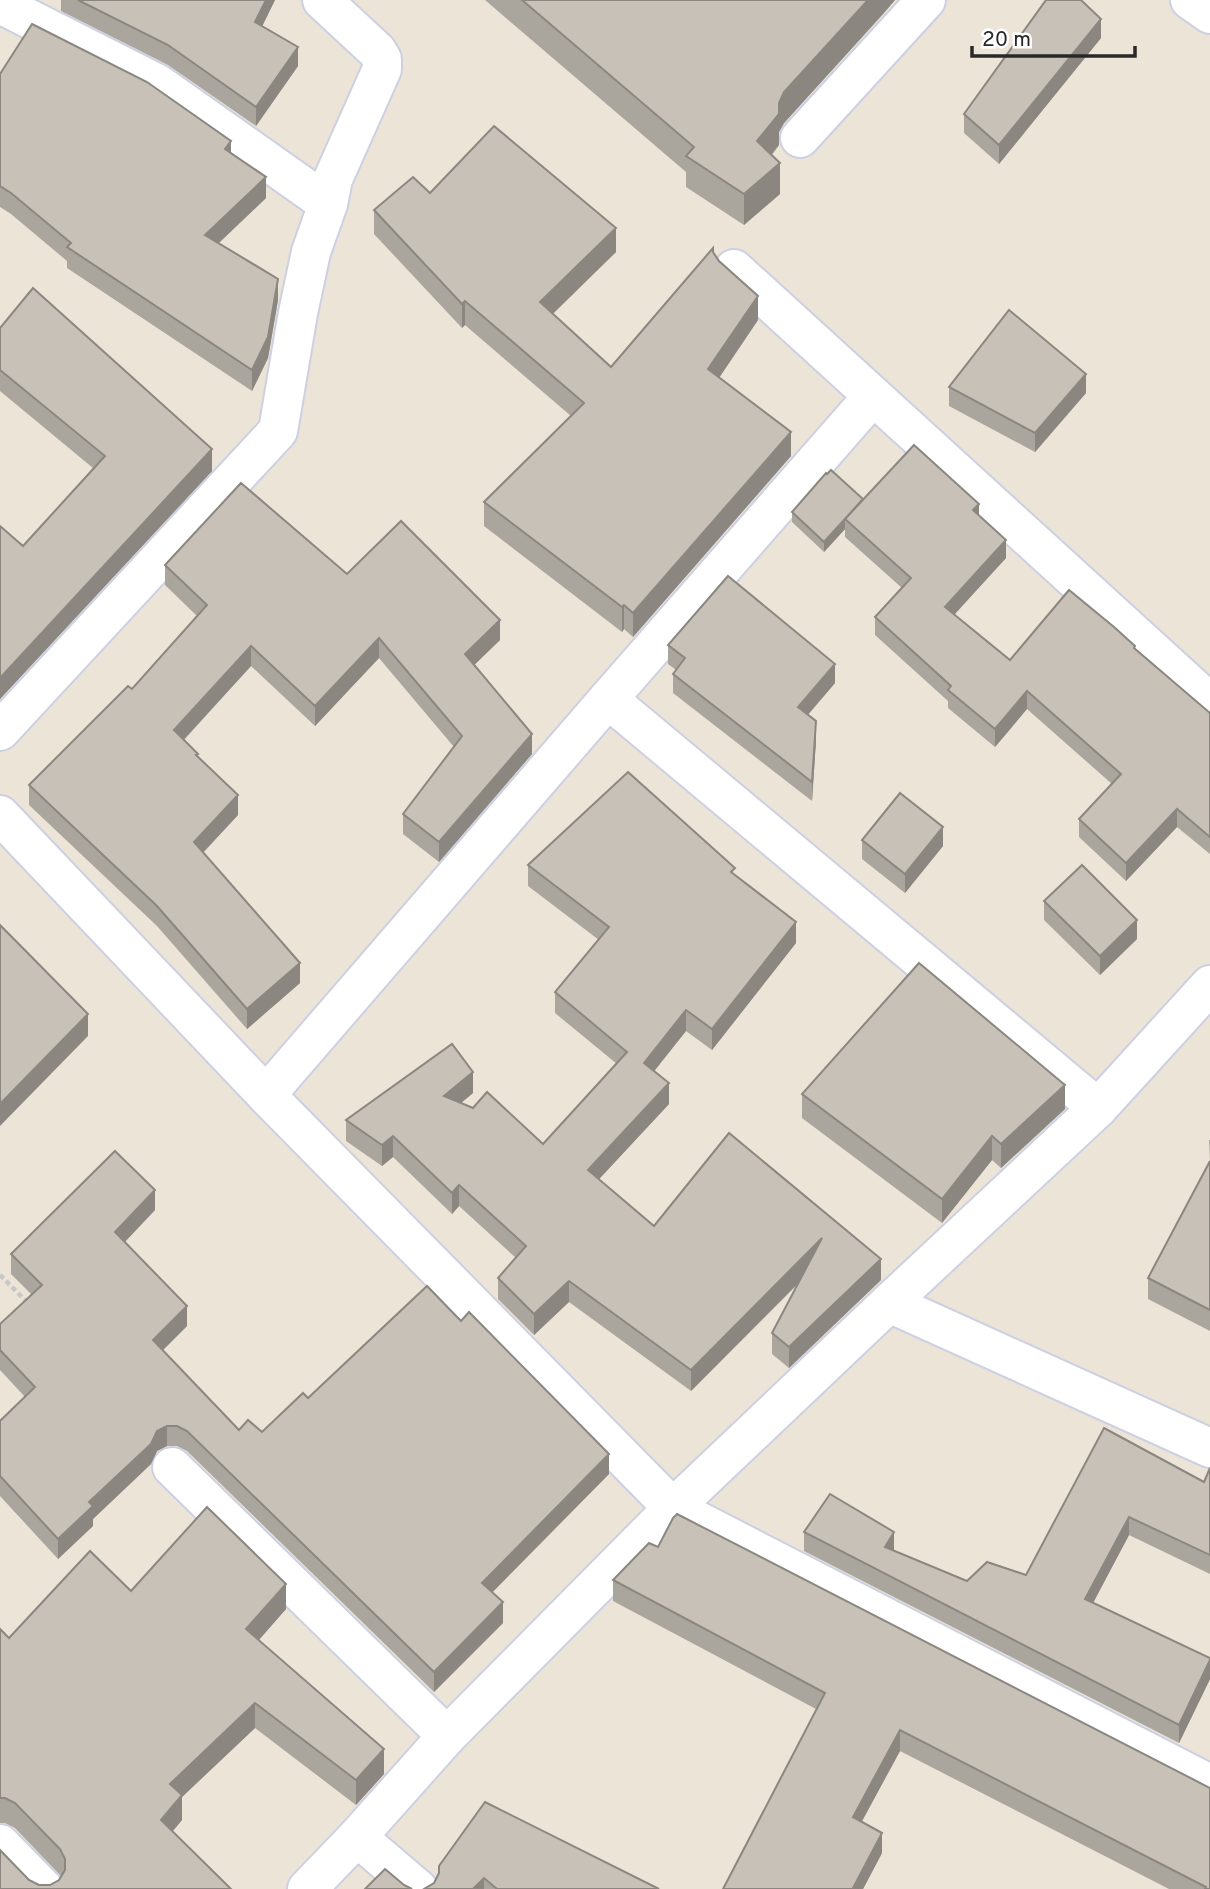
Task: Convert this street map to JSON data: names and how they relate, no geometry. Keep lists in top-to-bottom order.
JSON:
{
  "scale_bar": "20 m"
}
